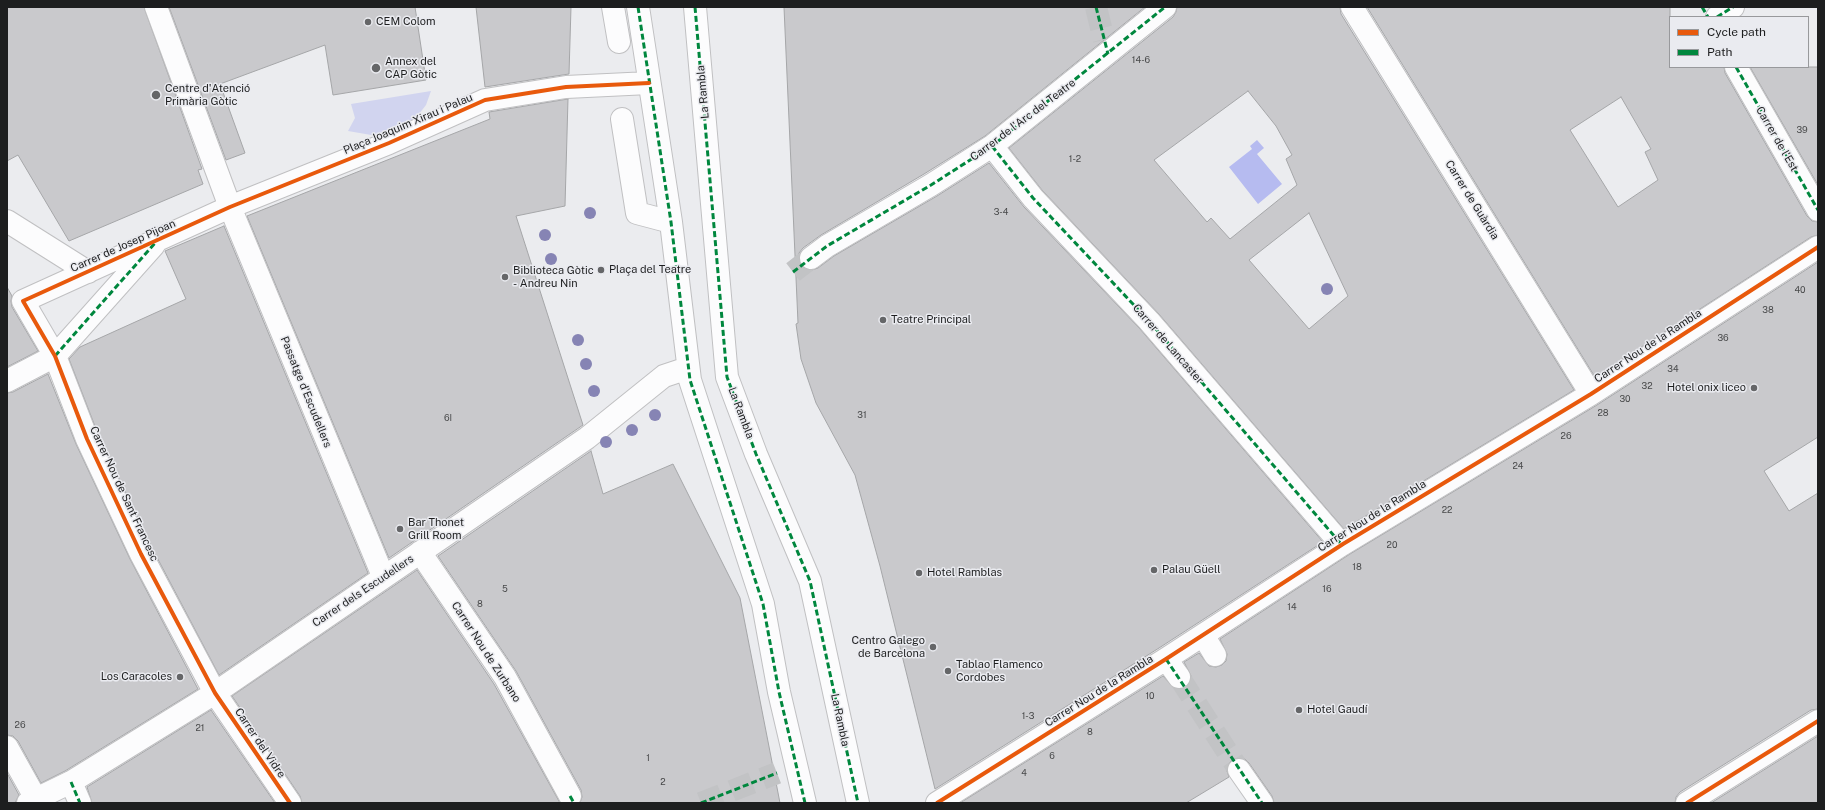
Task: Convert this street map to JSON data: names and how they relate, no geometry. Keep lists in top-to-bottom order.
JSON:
{
  "streets": {
    "street": [
      "La Rambla",
      "Carrer de l'Arc del Teatre",
      "Plaça Joaquim Xirau i Palau",
      "Carrer de l'Est",
      "Carrer de Guàrdia",
      "Carrer de Josep Pijoan",
      "Carrer de Lancaster",
      "Carrer Nou de la Rambla",
      "Passatge d'Escudellers",
      "Carrer Nou de Sant Francesc",
      "Carrer dels Escudellers",
      "Carrer Nou de Zurbano",
      "Carrer del Vidre"
    ]
  },
  "crossings": [
    ["Carrer de l'Arc del Teatre", "Carrer de Lancaster"],
    ["Plaça Joaquim Xirau i Palau", "Carrer de Josep Pijoan"],
    ["Plaça Joaquim Xirau i Palau", "Passatge d'Escudellers"],
    ["Carrer de Guàrdia", "Carrer Nou de la Rambla"],
    ["Carrer de Josep Pijoan", "Passatge d'Escudellers"],
    ["Carrer de Josep Pijoan", "Carrer Nou de Sant Francesc"],
    ["Carrer de Lancaster", "Carrer Nou de la Rambla"],
    ["Passatge d'Escudellers", "Carrer dels Escudellers"],
    ["Carrer Nou de Sant Francesc", "Carrer dels Escudellers"],
    ["Carrer Nou de Sant Francesc", "Carrer del Vidre"],
    ["Carrer dels Escudellers", "Carrer Nou de Zurbano"],
    ["Carrer dels Escudellers", "Carrer del Vidre"]
  ],
  "places": [
    "CEM Colom",
    "Annex del CAP Gòtic",
    "Centre d'Atenció Primària Gòtic",
    "Plaça del Teatre",
    "Biblioteca Gòtic - Andreu Nin",
    "Teatre Principal",
    "Hotel onix liceo",
    "Bar Thonet Grill Room",
    "Palau Güell",
    "Hotel Ramblas",
    "Centro Galego de Barcelona",
    "Tablao Flamenco Cordobes",
    "Los Caracoles",
    "Hotel Gaudí"
  ],
  "house_numbers": [
    "14-6",
    "39",
    "1-2",
    "3-4",
    "40",
    "38",
    "36",
    "34",
    "32",
    "30",
    "28",
    "31",
    "6I",
    "26",
    "24",
    "22",
    "20",
    "18",
    "5",
    "16",
    "8",
    "14",
    "10",
    "1-3",
    "26",
    "21",
    "8",
    "6",
    "1",
    "4",
    "2"
  ],
  "legend": ["Cycle path", "Path"]
}
